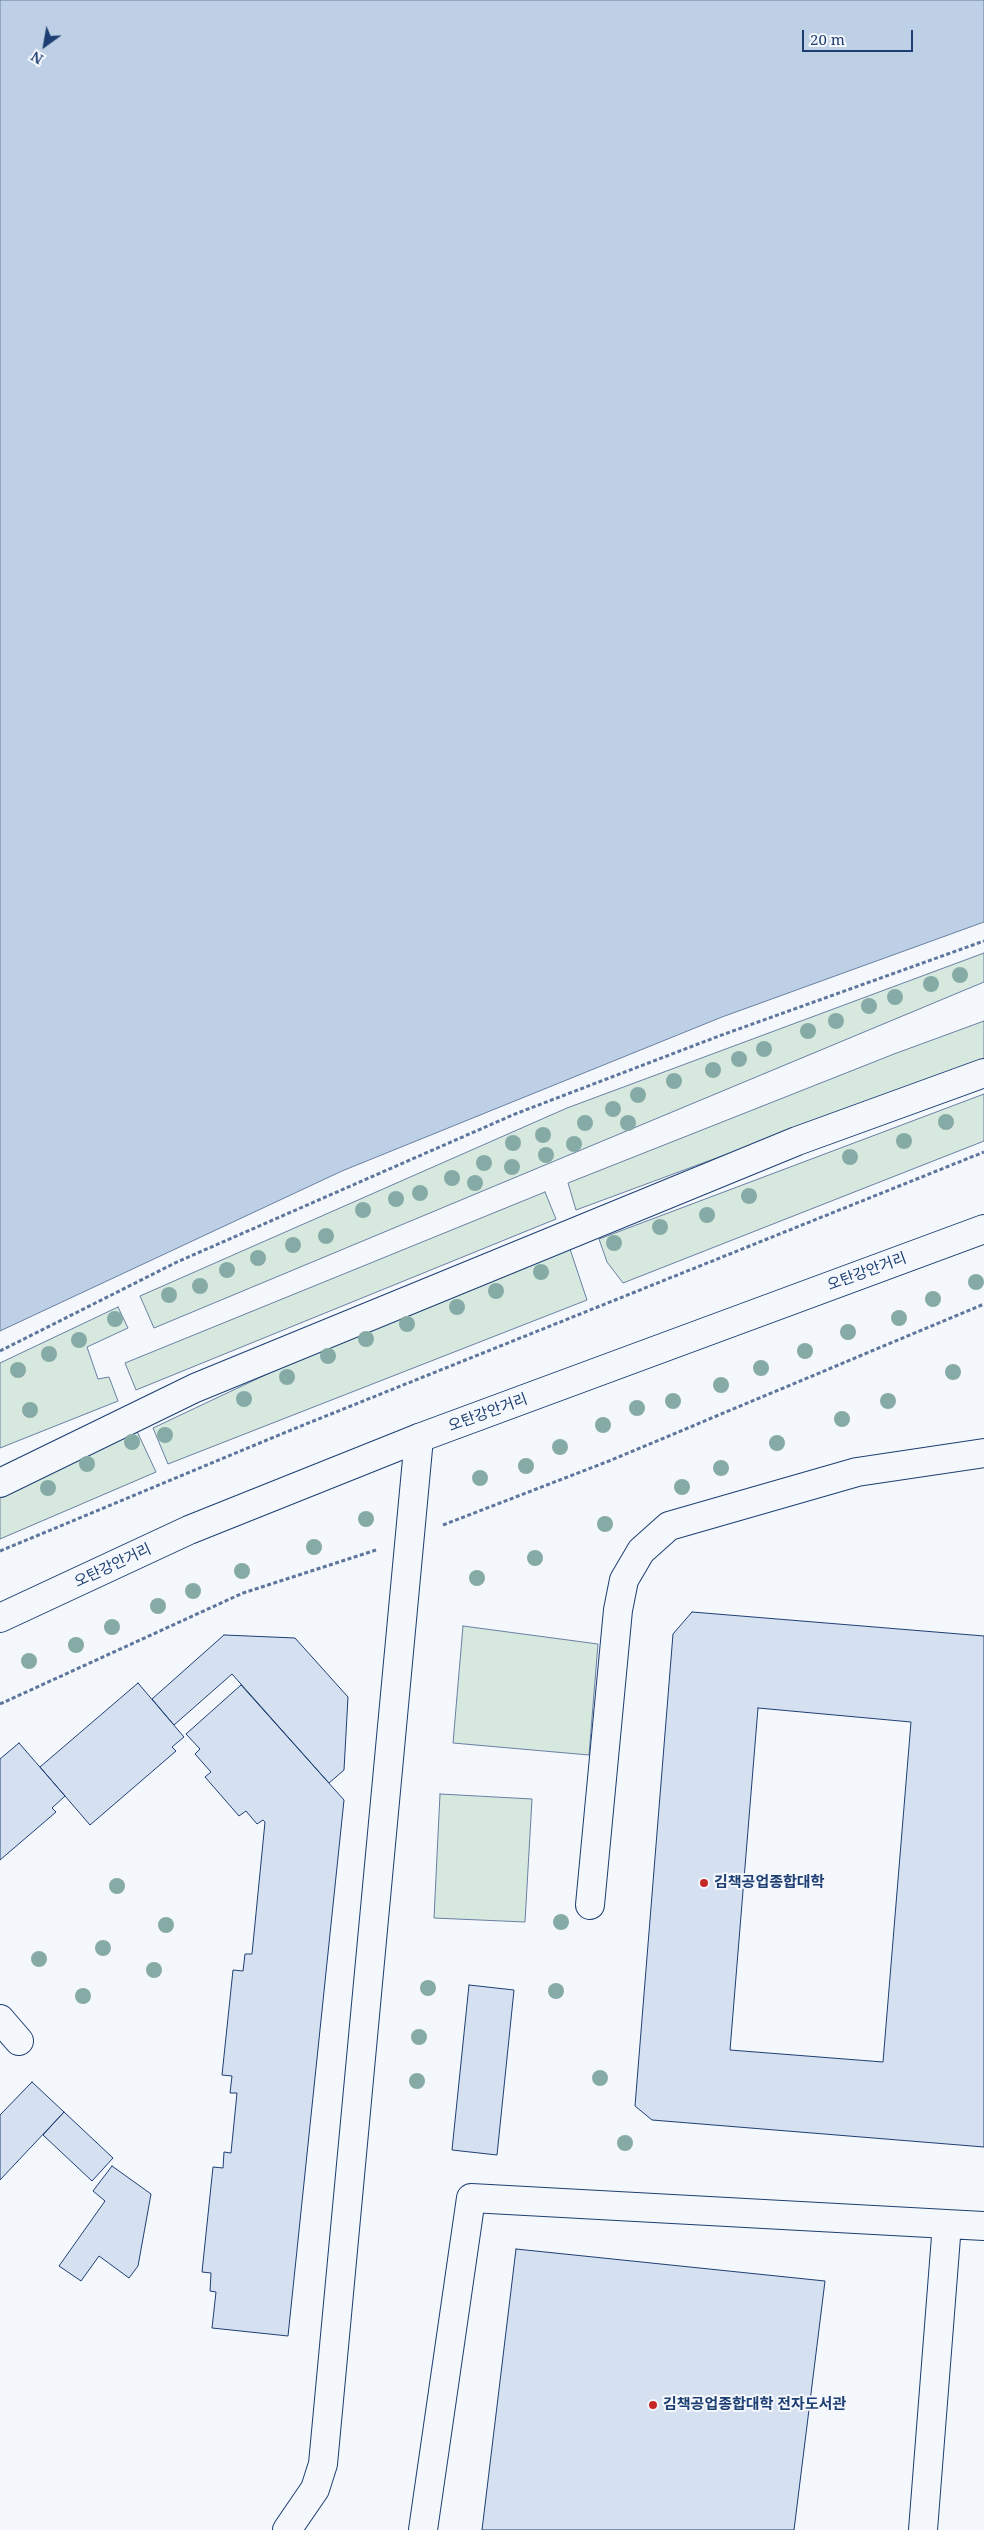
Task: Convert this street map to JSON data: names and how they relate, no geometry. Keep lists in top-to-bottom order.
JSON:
{
  "streets": {
    "street": ["오탄강안거리"]
  },
  "places": ["김책공업종합대학", "김책공업종합대학 전자도서관"],
  "scale_bar": "20 m",
  "north": "bottom left"
}
